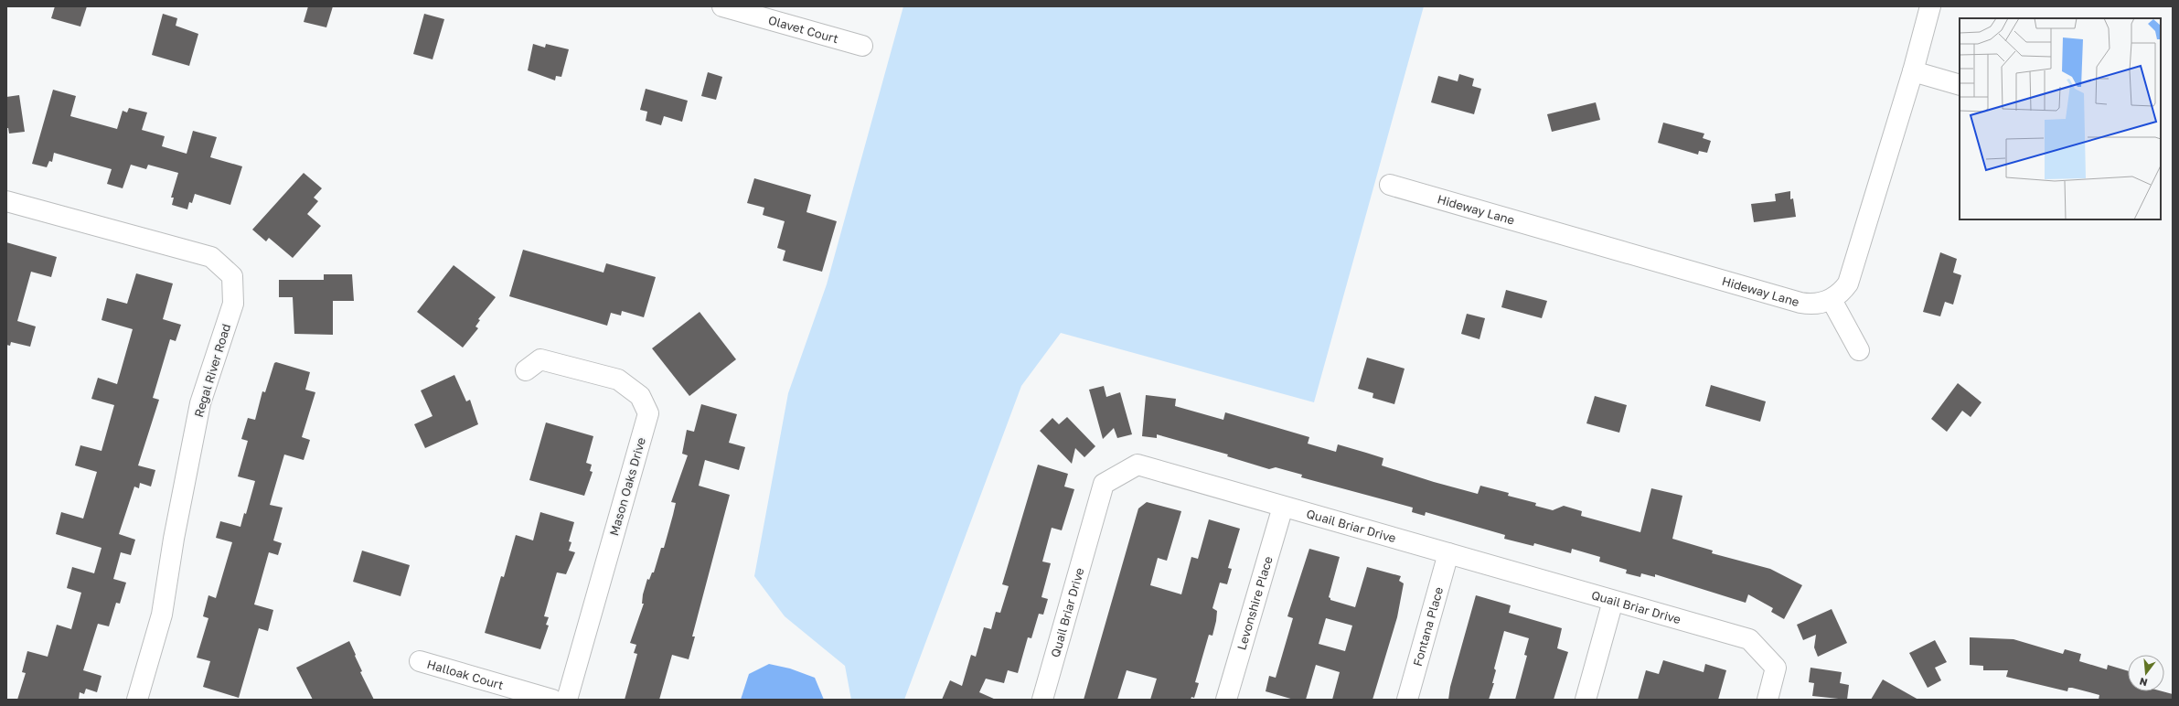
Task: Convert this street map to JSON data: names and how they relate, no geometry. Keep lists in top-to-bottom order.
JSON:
{
  "streets": {
    "street": [
      "Olavet Court",
      "Hideway Lane",
      "Regal River Road",
      "Mason Oaks Drive",
      "Quail Briar Drive",
      "Levonshire Place",
      "Fontana Place",
      "Halloak Court"
    ]
  },
  "crossings": [
    ["Quail Briar Drive", "Levonshire Place"],
    ["Quail Briar Drive", "Fontana Place"]
  ],
  "north": "bottom"
}
